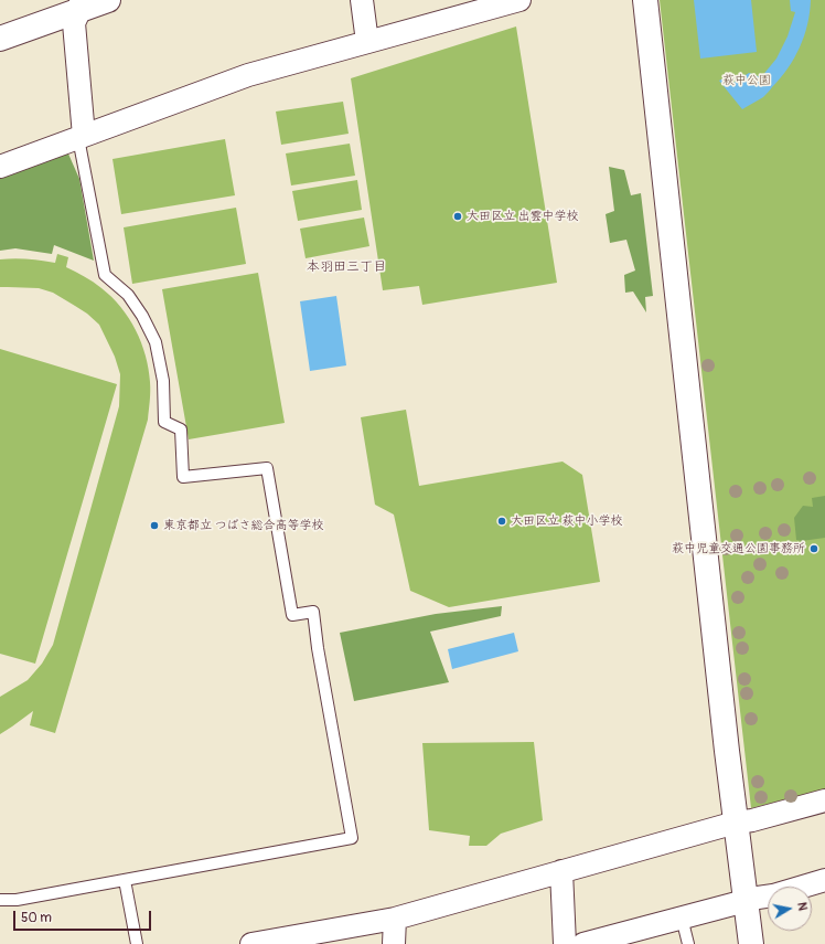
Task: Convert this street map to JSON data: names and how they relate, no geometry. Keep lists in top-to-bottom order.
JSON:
{
  "districts": ["本羽田三丁目"],
  "parks": ["萩中公園"],
  "places": [
    "大田区立 出雲中学校",
    "大田区立 萩中小学校",
    "東京都立 つばさ総合高等学校",
    "萩中児童交通公園事務所"
  ],
  "scale_bar": "50 m",
  "north": "right"
}
